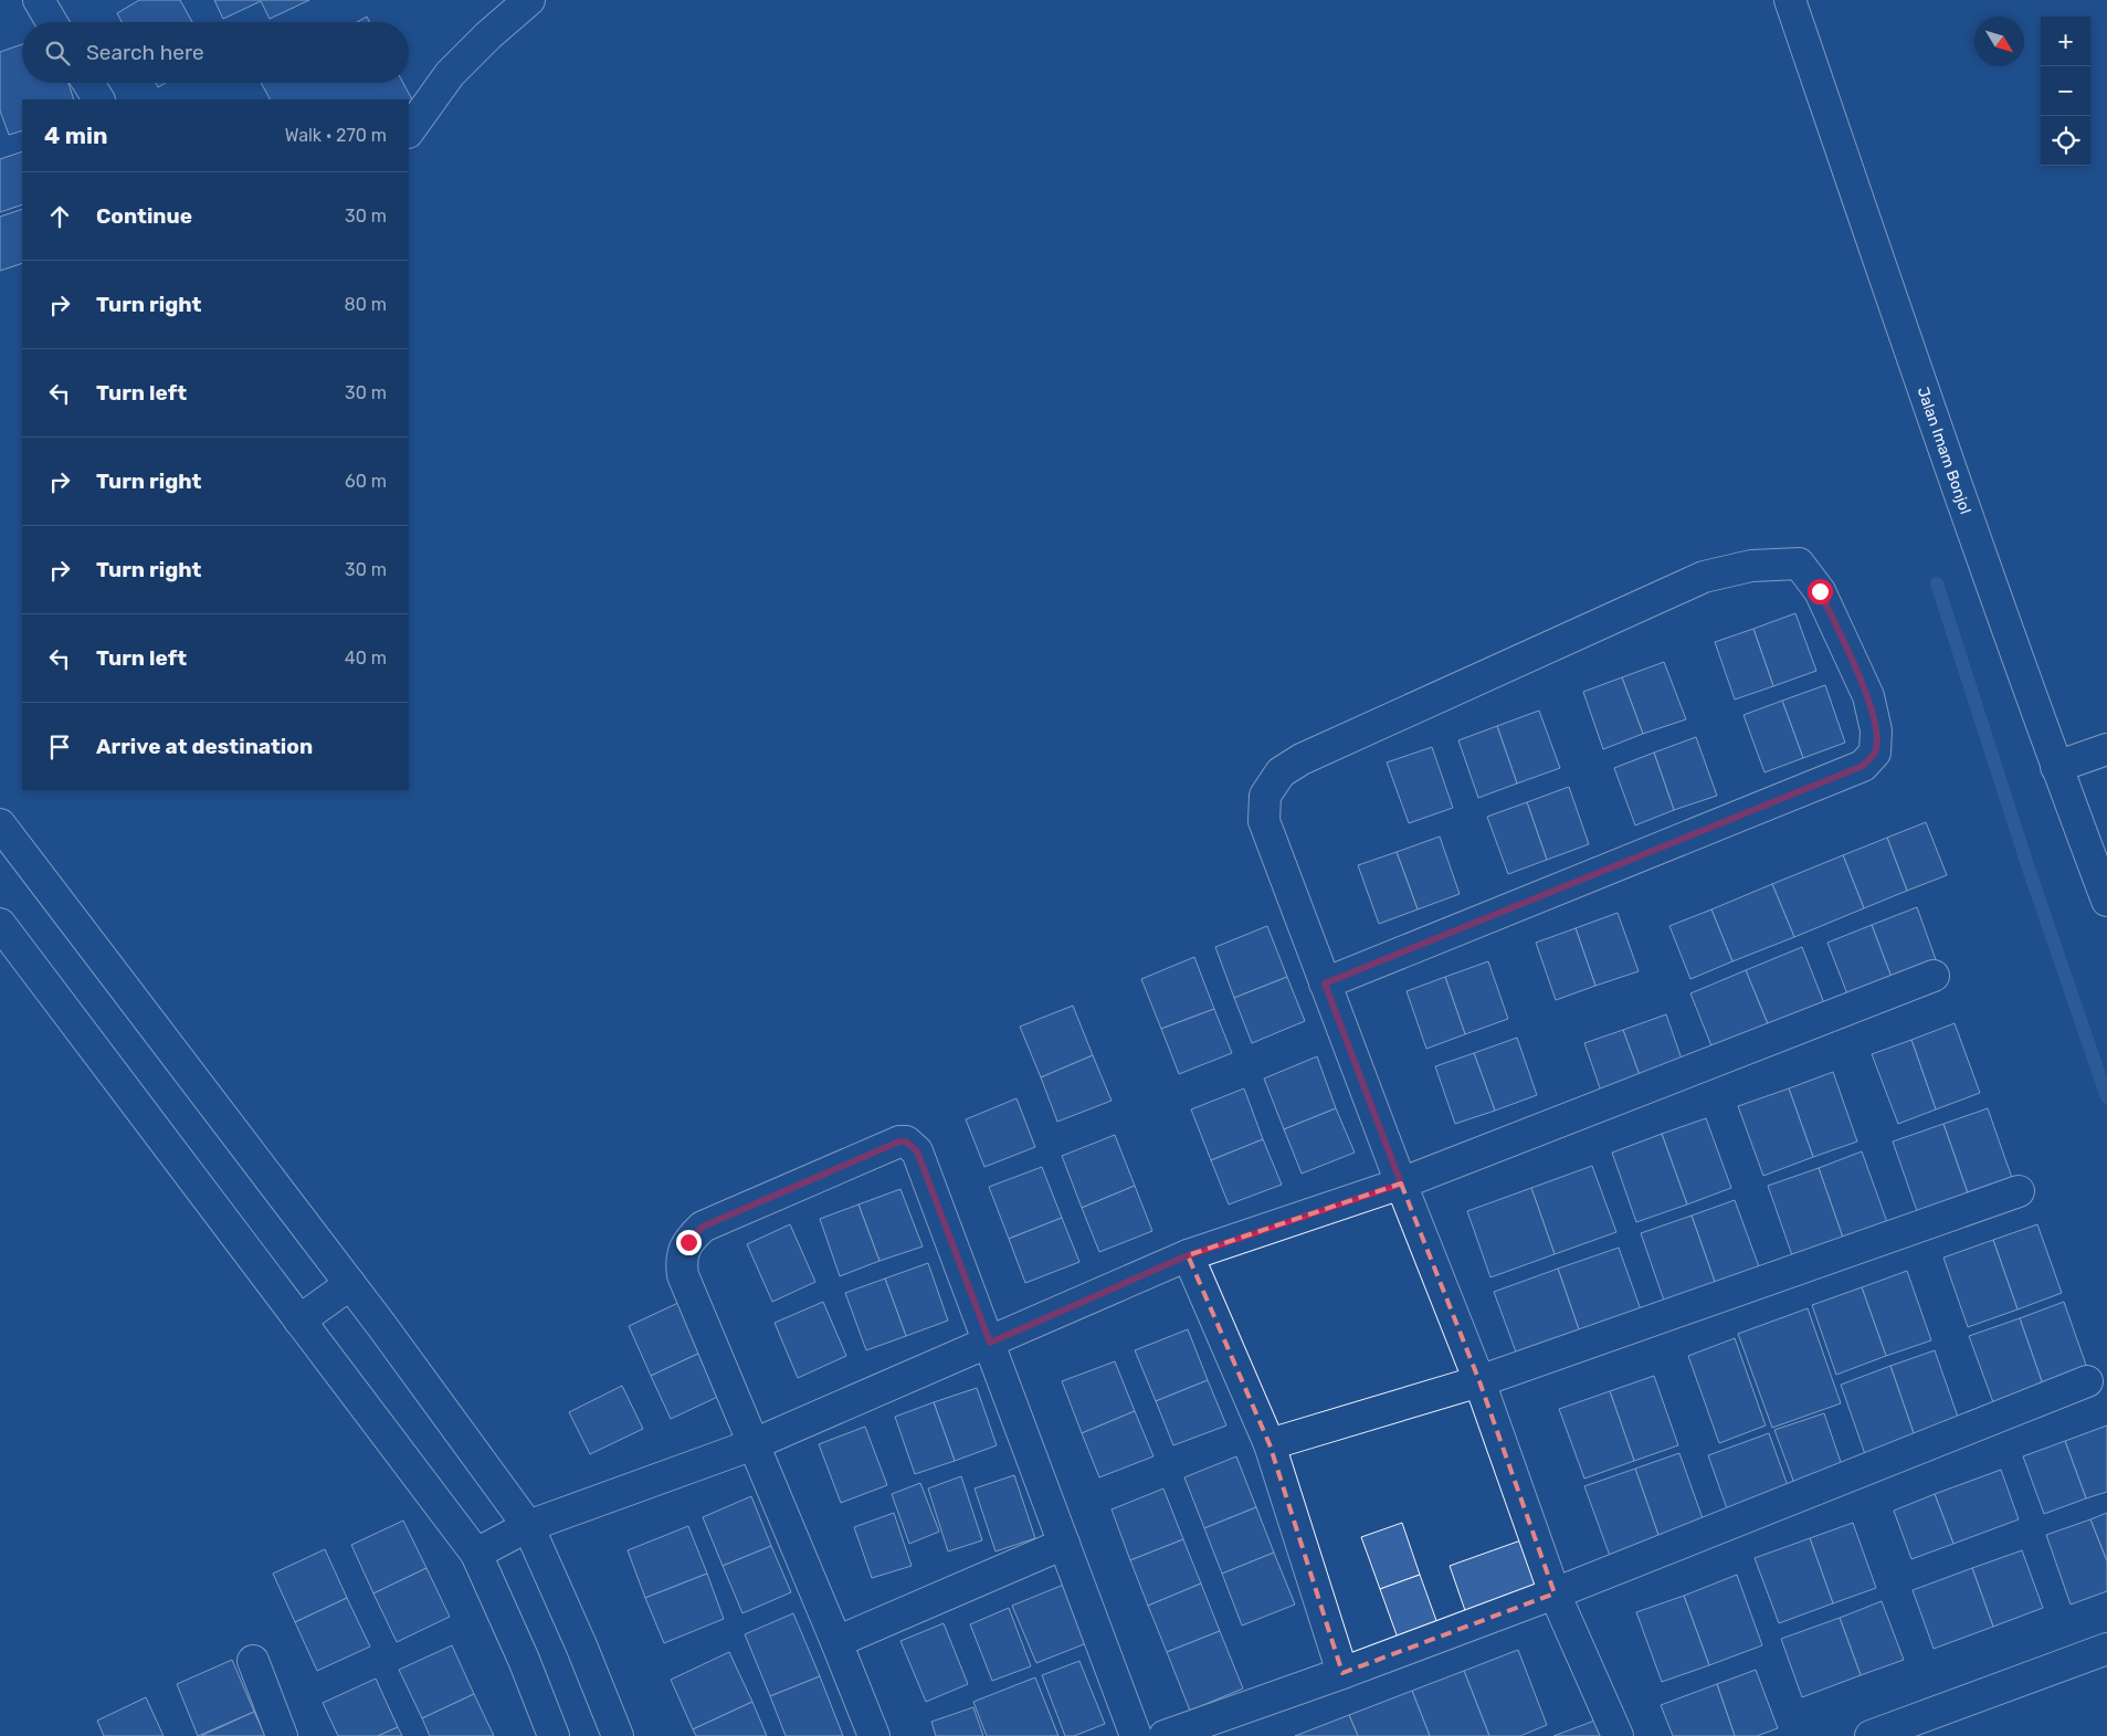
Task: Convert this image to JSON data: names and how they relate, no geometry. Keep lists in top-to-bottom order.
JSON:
{
  "streets": {
    "street": ["Jalan Imam Bonjol"]
  },
  "north": "bottom right",
  "page": {
    "map_buttons": ["+", "−"],
    "search": "Search here",
    "heading": ["4 min", "Walk · 270 m"],
    "list": [
      ["Continue", "30 m"],
      ["Turn right", "80 m"],
      ["Turn left", "30 m"],
      ["Turn right", "60 m"],
      ["Turn right", "30 m"],
      ["Turn left", "40 m"],
      "Arrive at destination"
    ]
  }
}
